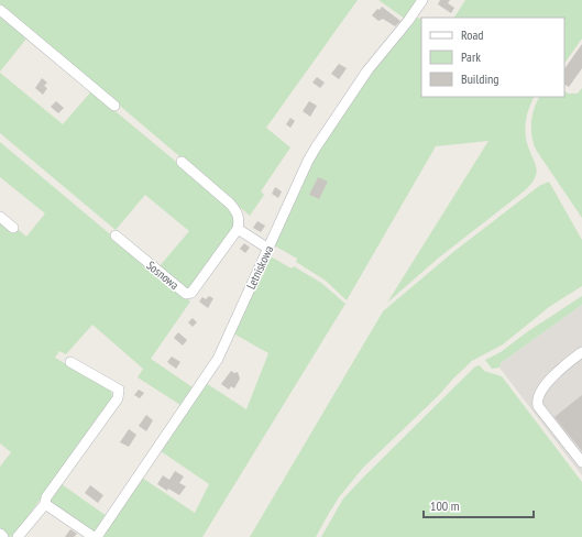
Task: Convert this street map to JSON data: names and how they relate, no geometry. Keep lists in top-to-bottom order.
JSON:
{
  "streets": {
    "street": ["Letniskowa", "Sosnowa"]
  },
  "legend": ["Road", "Park", "Building"],
  "scale_bar": "100 m"
}
